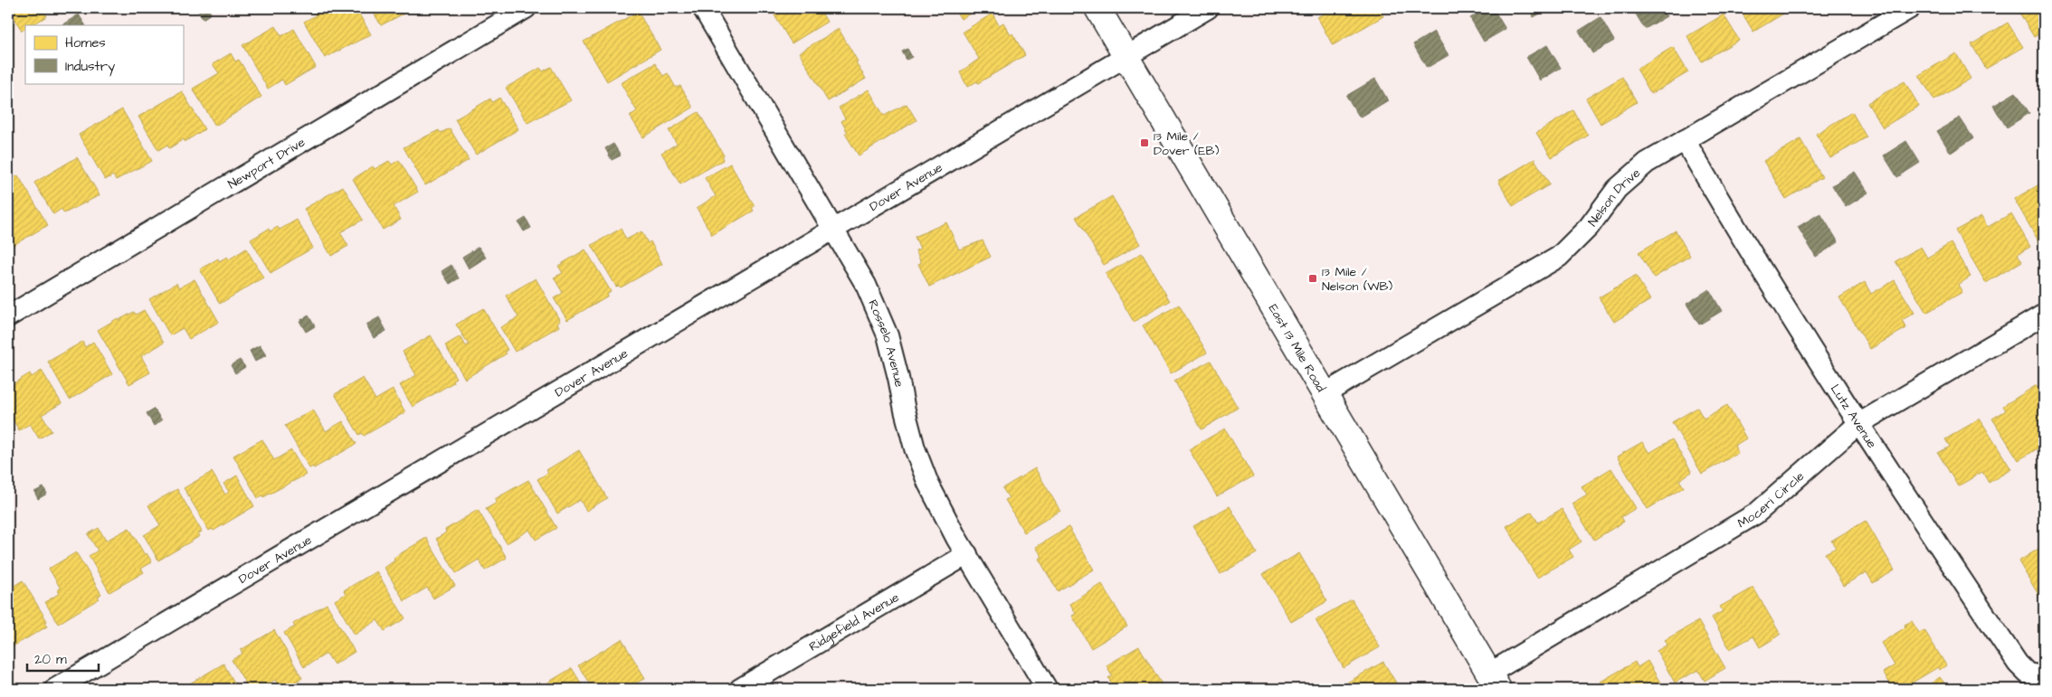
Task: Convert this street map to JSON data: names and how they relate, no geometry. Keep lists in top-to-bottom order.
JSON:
{
  "streets": {
    "main road": ["East 13 Mile Road"],
    "street": [
      "Newport Drive",
      "Dover Avenue",
      "Nelson Drive",
      "Rosselo Avenue",
      "Lutz Avenue",
      "Moceri Circle",
      "Ridgefield Avenue"
    ]
  },
  "crossings": [
    ["Dover Avenue", "Rosselo Avenue"],
    ["Dover Avenue", "East 13 Mile Road"],
    ["Nelson Drive", "East 13 Mile Road"],
    ["Nelson Drive", "Lutz Avenue"],
    ["Rosselo Avenue", "Ridgefield Avenue"],
    ["East 13 Mile Road", "Moceri Circle"],
    ["Lutz Avenue", "Moceri Circle"]
  ],
  "places": {
    "transit": ["13 Mile / Dover (EB)", "13 Mile / Nelson (WB)"]
  },
  "legend": ["Homes", "Industry"],
  "scale_bar": "20 m"
}
